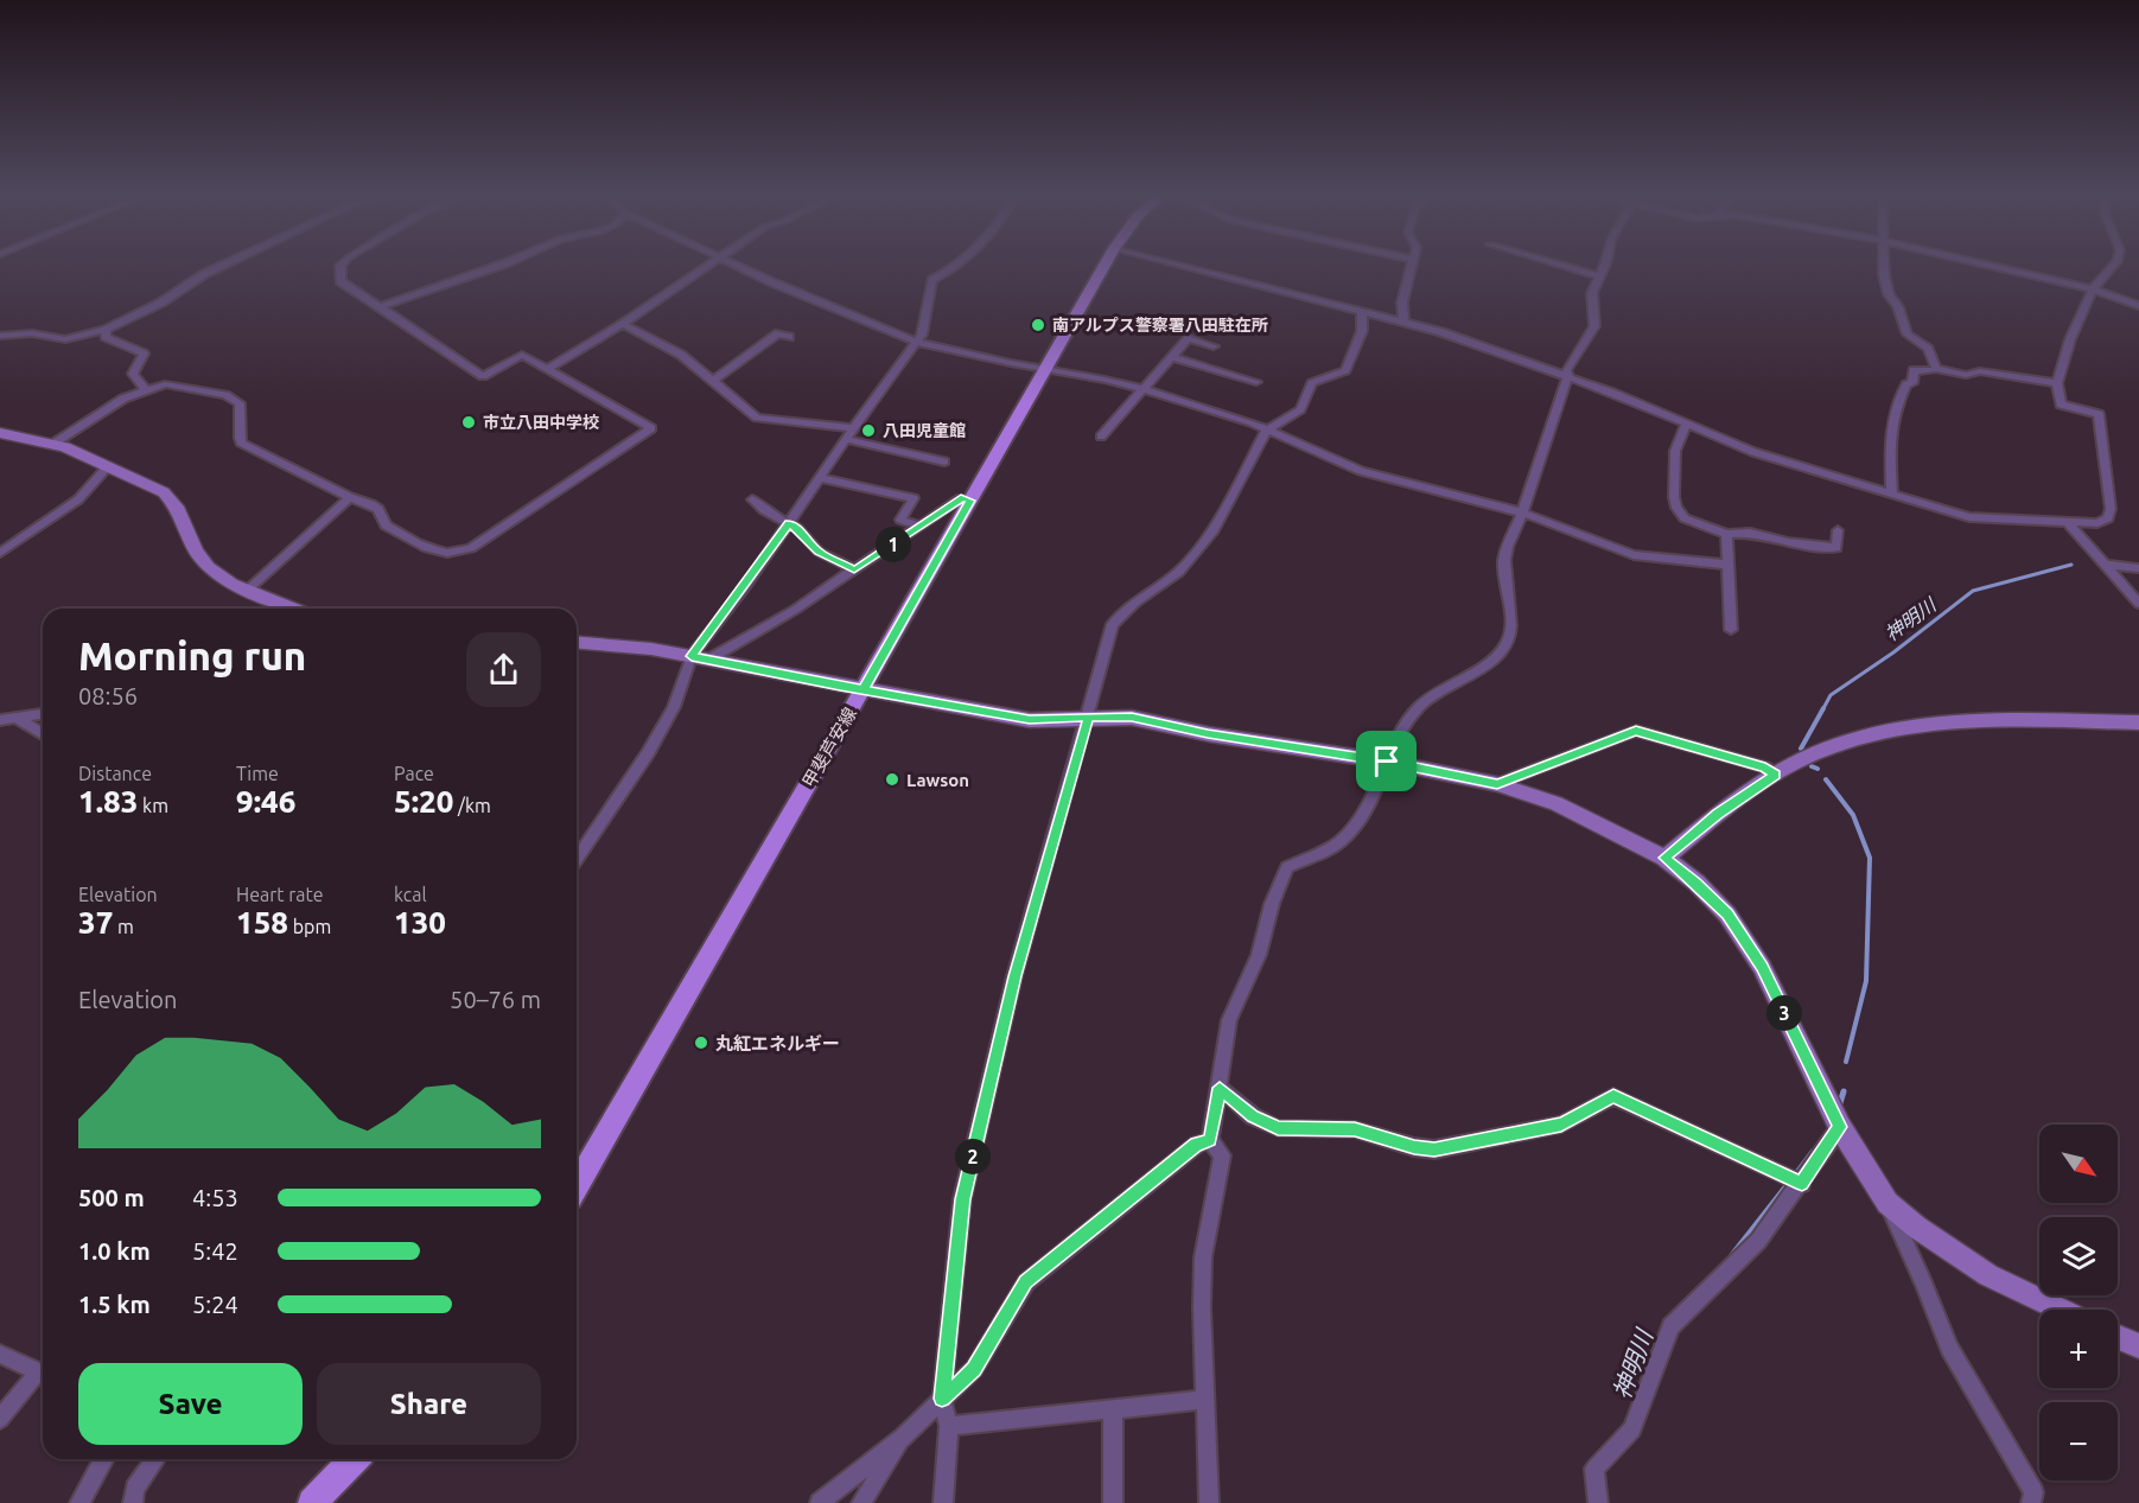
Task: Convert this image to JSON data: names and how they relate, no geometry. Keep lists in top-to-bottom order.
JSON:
{
  "streets": {
    "main road": ["甲斐芦安線"]
  },
  "water": ["神明川"],
  "places": [
    "南アルプス警察署八田駐在所",
    "市立八田中学校",
    "八田児童館",
    "Lawson",
    "丸紅エネルギー"
  ],
  "north": "bottom right",
  "page": {
    "pins": ["1", "3", "2"],
    "heading": ["Morning run", "08:56"],
    "stats": [
      ["Distance", "1.83 km"],
      ["Time", "9:46"],
      ["Pace", "5:20 /km"],
      ["Elevation", "37 m"],
      ["Heart rate", "158 bpm"],
      ["kcal", "130"]
    ],
    "chart": ["Elevation", "50–76 m"],
    "map_buttons": ["+", "−"],
    "list": [
      {
        "name": "500 m",
        "note": "4:53"
      },
      {
        "name": "1.0 km",
        "note": "5:42"
      },
      {
        "name": "1.5 km",
        "note": "5:24"
      }
    ],
    "buttons": ["Save", "Share"]
  }
}
